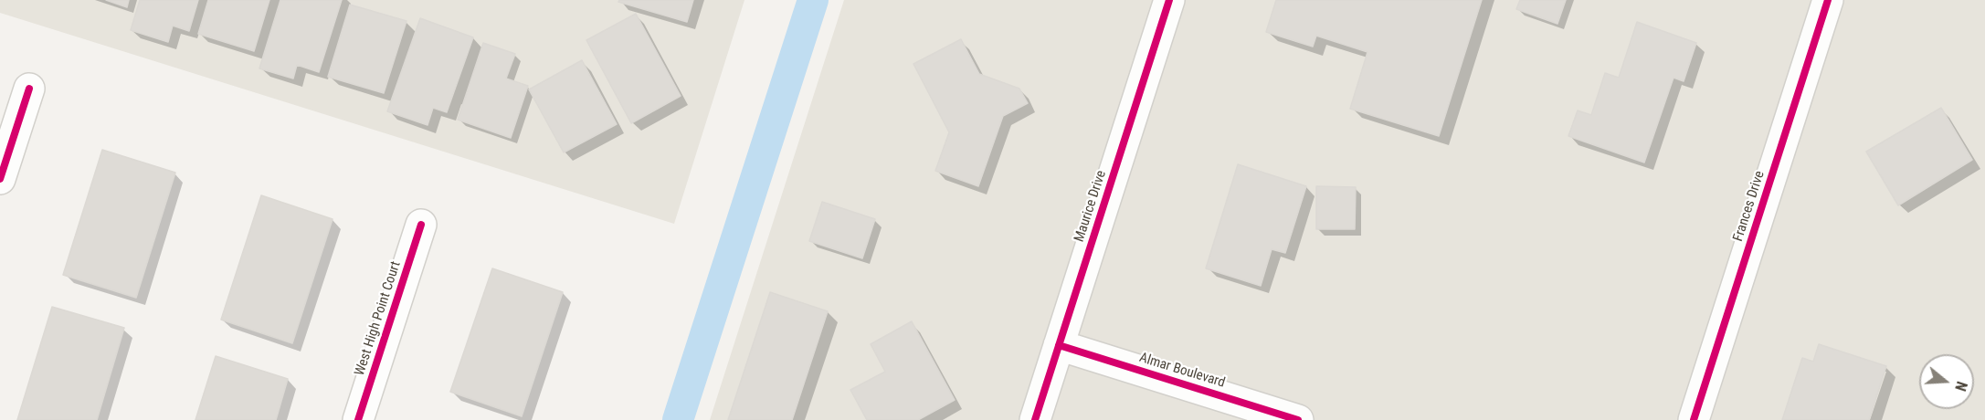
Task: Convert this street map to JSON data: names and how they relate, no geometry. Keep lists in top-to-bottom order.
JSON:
{
  "streets": {
    "street": [
      "Maurice Drive",
      "Frances Drive",
      "West High Point Court",
      "Almar Boulevard"
    ]
  },
  "crossings": [
    ["Maurice Drive", "Almar Boulevard"]
  ],
  "north": "right"
}
